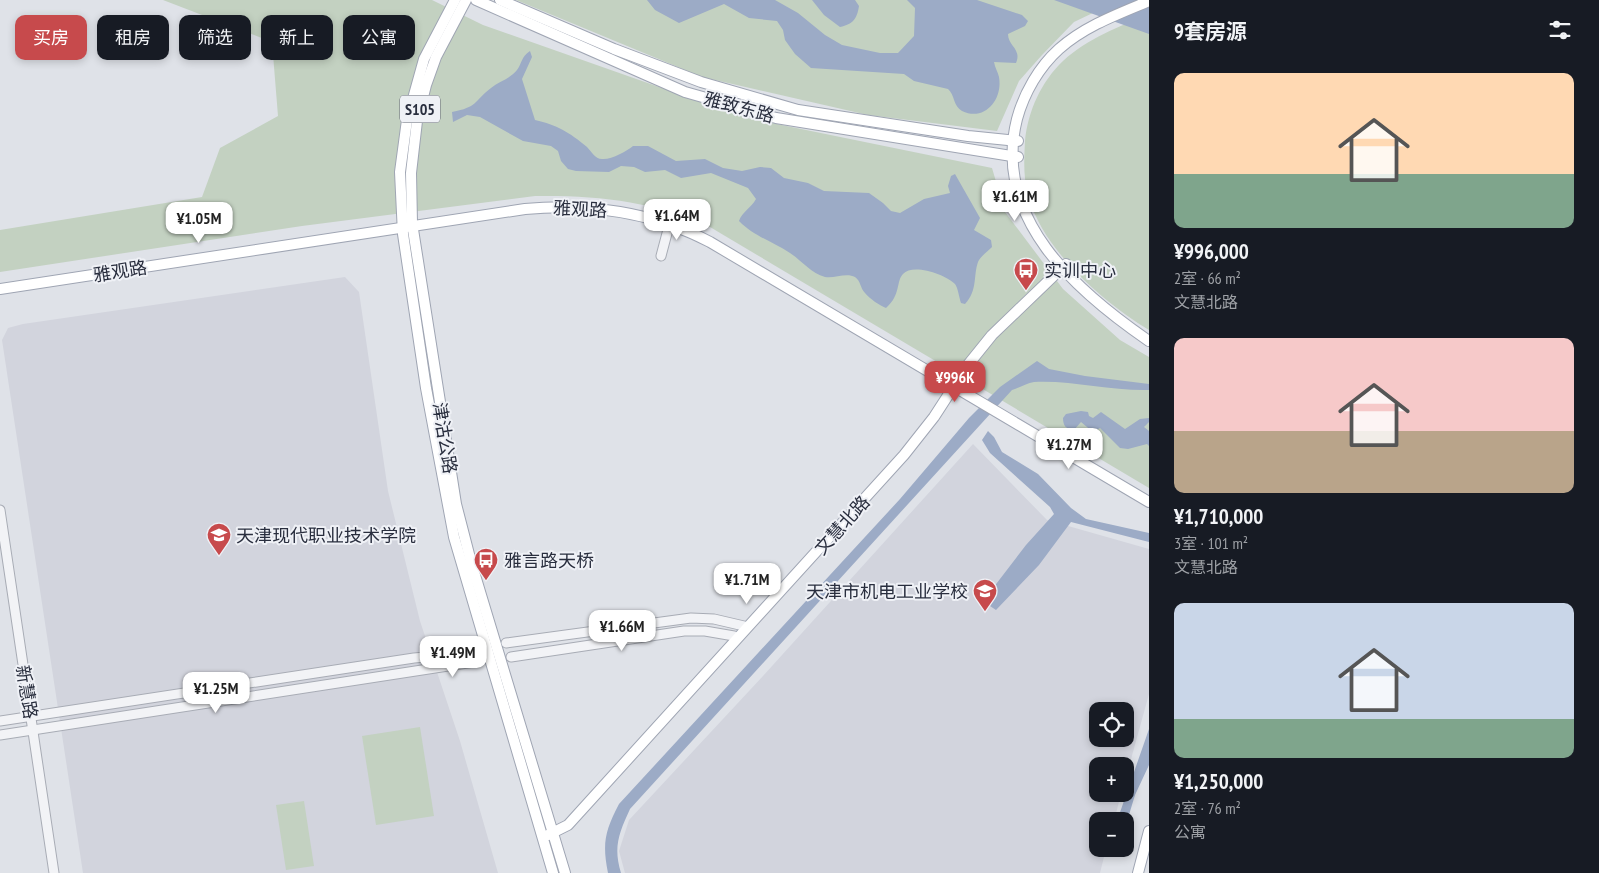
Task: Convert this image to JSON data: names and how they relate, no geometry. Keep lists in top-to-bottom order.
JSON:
{
  "streets": {
    "main road": [
      "雅致东路",
      "S105",
      "雅观路",
      "津沽公路",
      "文慧北路"
    ],
    "street": ["新慧路"]
  },
  "crossings": [
    ["雅观路", "津沽公路"],
    ["雅观路", "文慧北路"],
    ["津沽公路", "文慧北路"]
  ],
  "places": {
    "bus stop": ["实训中心", "雅言路天桥"],
    "school or university": ["天津现代职业技术学院", "天津市机电工业学校"]
  },
  "page": {
    "heading": "9套房源",
    "chip": [
      "买房",
      "租房",
      "筛选",
      "新上",
      "公寓"
    ],
    "list": [
      {
        "name": "¥996,000",
        "note": "2室 · 66 m² · 文慧北路"
      },
      {
        "name": "¥1,710,000",
        "note": "3室 · 101 m² · 文慧北路"
      },
      {
        "name": "¥1,250,000",
        "note": "2室 · 76 m² · 公寓"
      }
    ],
    "price": [
      "¥1.61M",
      "¥1.64M",
      "¥1.05M",
      "¥996K",
      "¥1.27M",
      "¥1.71M",
      "¥1.66M",
      "¥1.49M",
      "¥1.25M"
    ],
    "map_buttons": ["+", "−"]
  }
}
